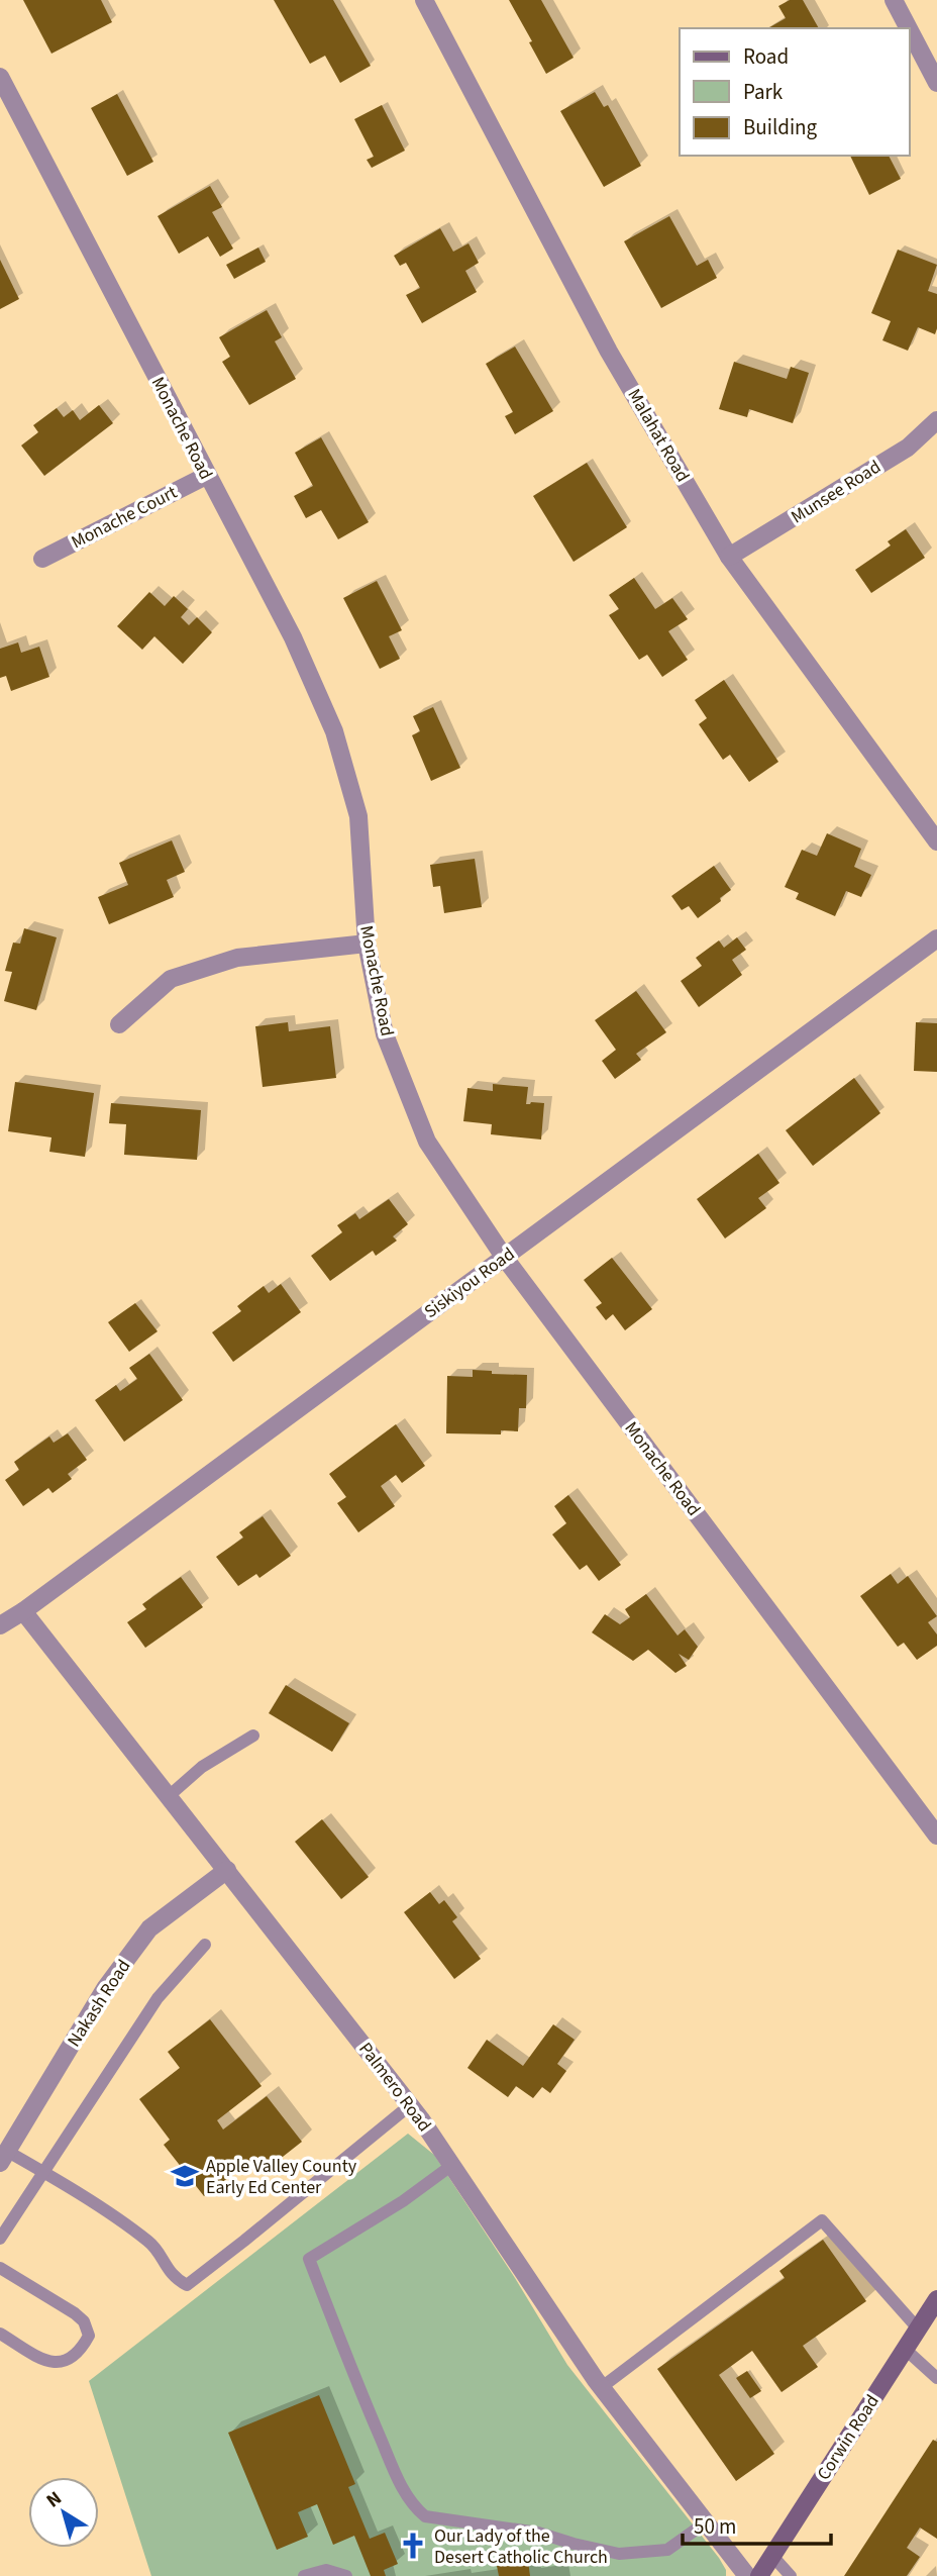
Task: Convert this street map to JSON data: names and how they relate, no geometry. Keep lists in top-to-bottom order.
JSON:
{
  "streets": {
    "main road": ["Corwin Road"],
    "street": [
      "Monache Road",
      "Malahat Road",
      "Munsee Road",
      "Monache Court",
      "Siskiyou Road",
      "Nakash Road",
      "Palmero Road"
    ]
  },
  "crossings": [
    ["Monache Road", "Monache Court"],
    ["Monache Road", "Siskiyou Road"],
    ["Malahat Road", "Munsee Road"],
    ["Siskiyou Road", "Palmero Road"],
    ["Nakash Road", "Palmero Road"]
  ],
  "places": {
    "school or university": ["Apple Valley County Early Ed Center"],
    "church": ["Our Lady of the Desert Catholic Church"]
  },
  "legend": ["Road", "Park", "Building"],
  "scale_bar": "50 m",
  "north": "top left"
}
